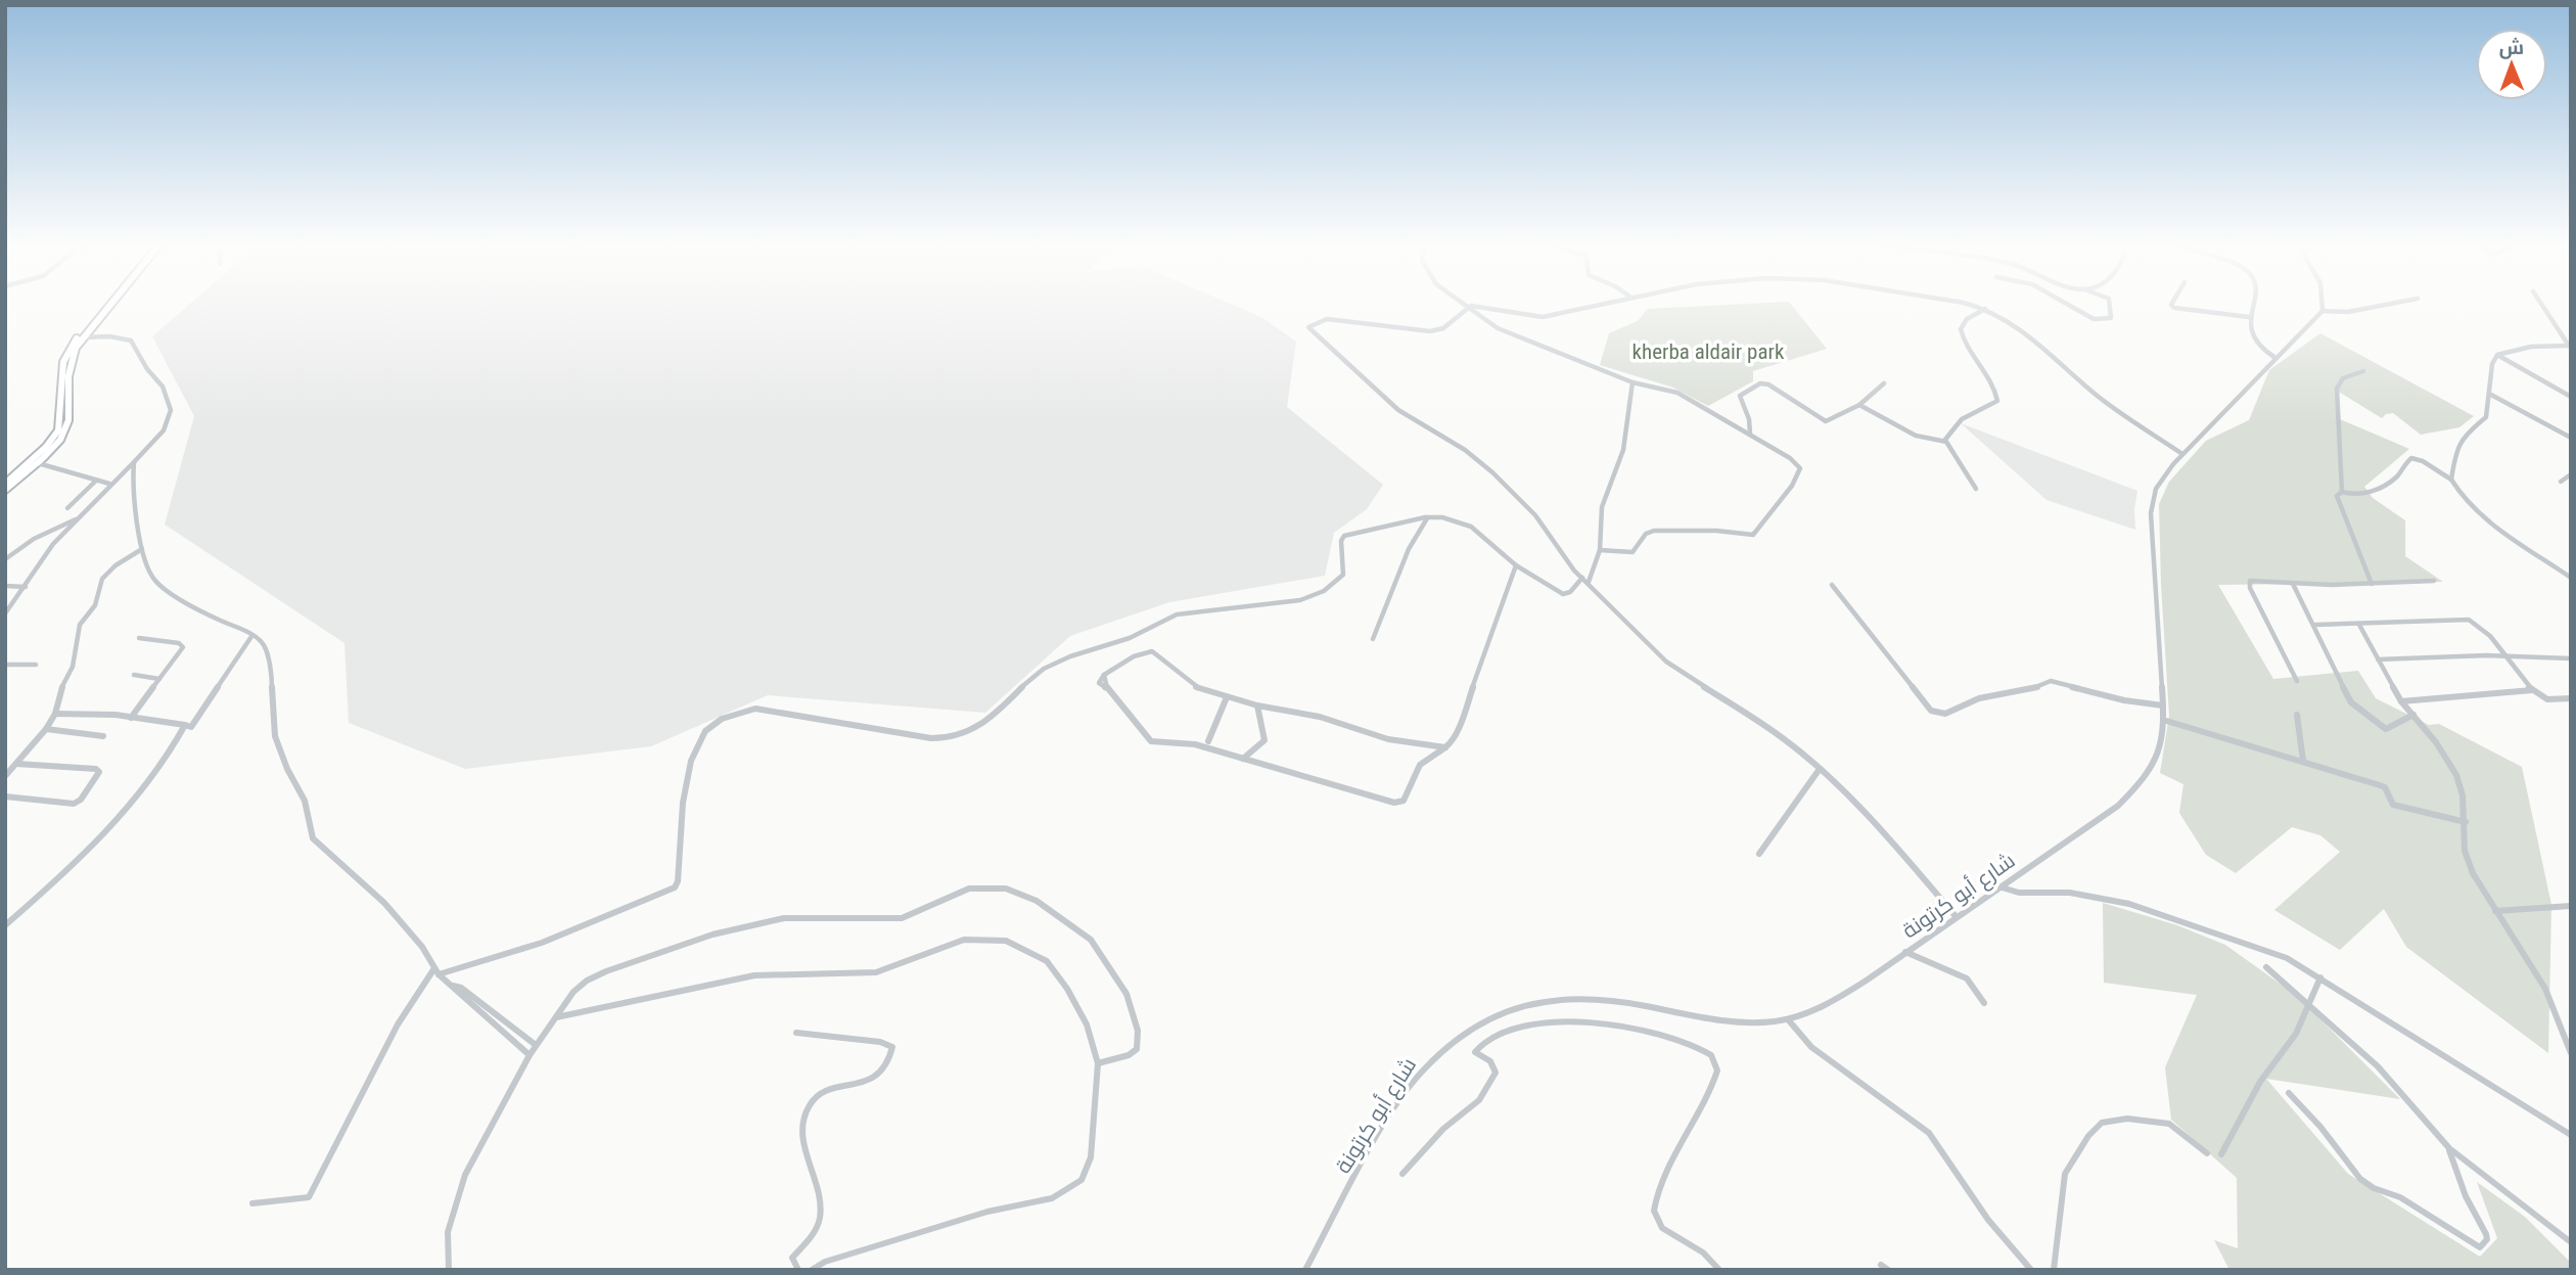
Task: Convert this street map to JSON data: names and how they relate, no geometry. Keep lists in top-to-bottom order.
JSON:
{
  "streets": {
    "street": ["شارع أبو كرتونة"]
  },
  "parks": ["kherba aldair park"],
  "north": "top"
}
